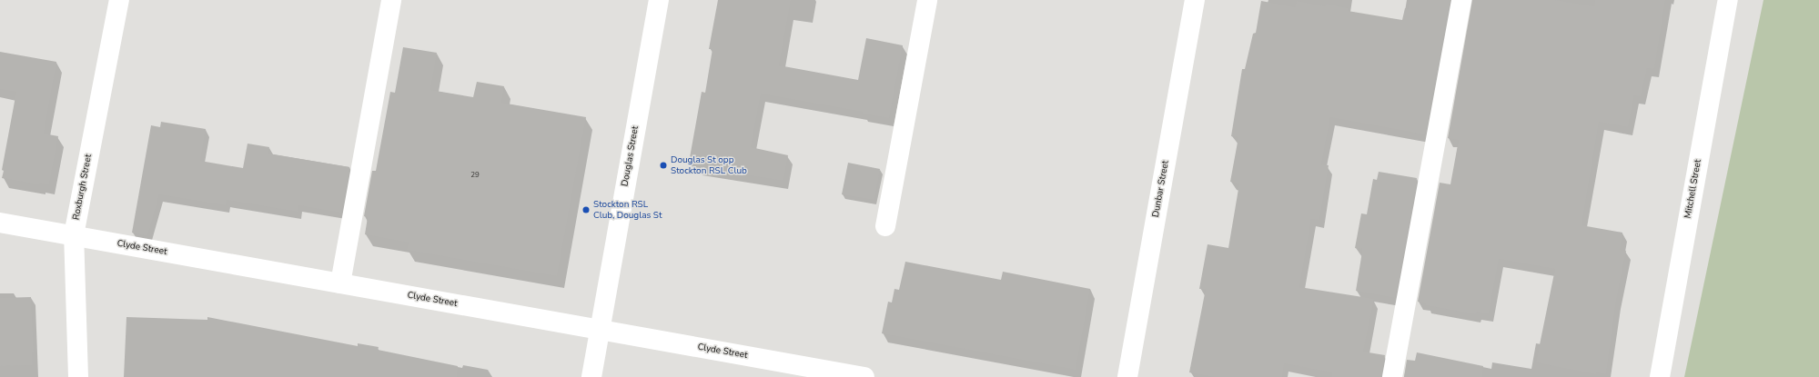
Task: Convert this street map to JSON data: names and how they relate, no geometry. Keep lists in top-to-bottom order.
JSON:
{
  "streets": {
    "street": [
      "Douglas Street",
      "Roxburgh Street",
      "Dunbar Street",
      "Mitchell Street",
      "Clyde Street"
    ]
  },
  "crossings": [
    ["Douglas Street", "Clyde Street"],
    ["Roxburgh Street", "Clyde Street"]
  ],
  "places": ["Douglas St opp Stockton RSL Club", "Stockton RSL Club, Douglas St"],
  "house_numbers": ["29"]
}
